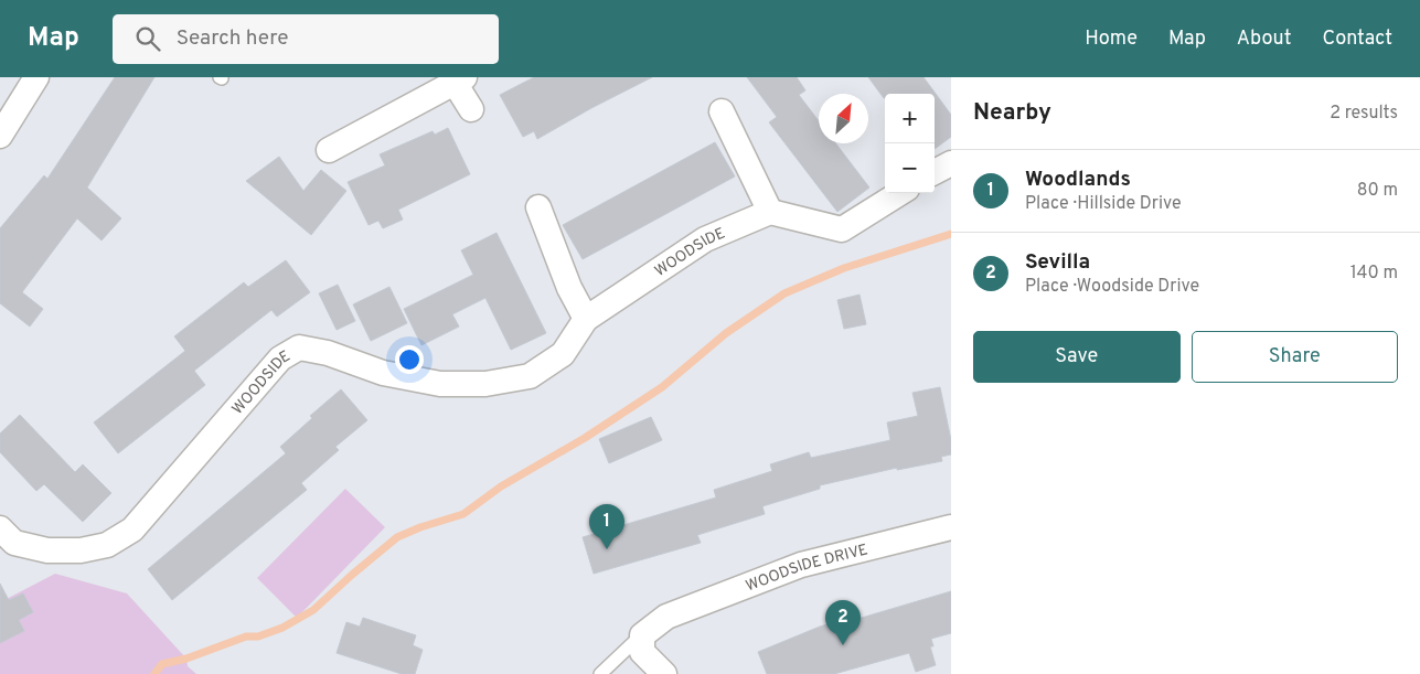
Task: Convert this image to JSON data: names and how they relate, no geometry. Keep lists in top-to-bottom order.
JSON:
{
  "streets": {
    "street": ["WOODSIDE", "WOODSIDE DRIVE"]
  },
  "north": "top right",
  "page": {
    "header": "Map",
    "search": "Search here",
    "nav": [
      "Home",
      "Map",
      "About",
      "Contact"
    ],
    "heading": ["Nearby", "2 results"],
    "map_buttons": ["+", "−"],
    "list": [
      {
        "mark": "1",
        "name": "Woodlands",
        "note": "Place · Hillside Drive",
        "value": "80 m"
      },
      {
        "mark": "2",
        "name": "Sevilla",
        "note": "Place · Woodside Drive",
        "value": "140 m"
      }
    ],
    "buttons": ["Save", "Share"],
    "pins": ["1", "2"]
  }
}
